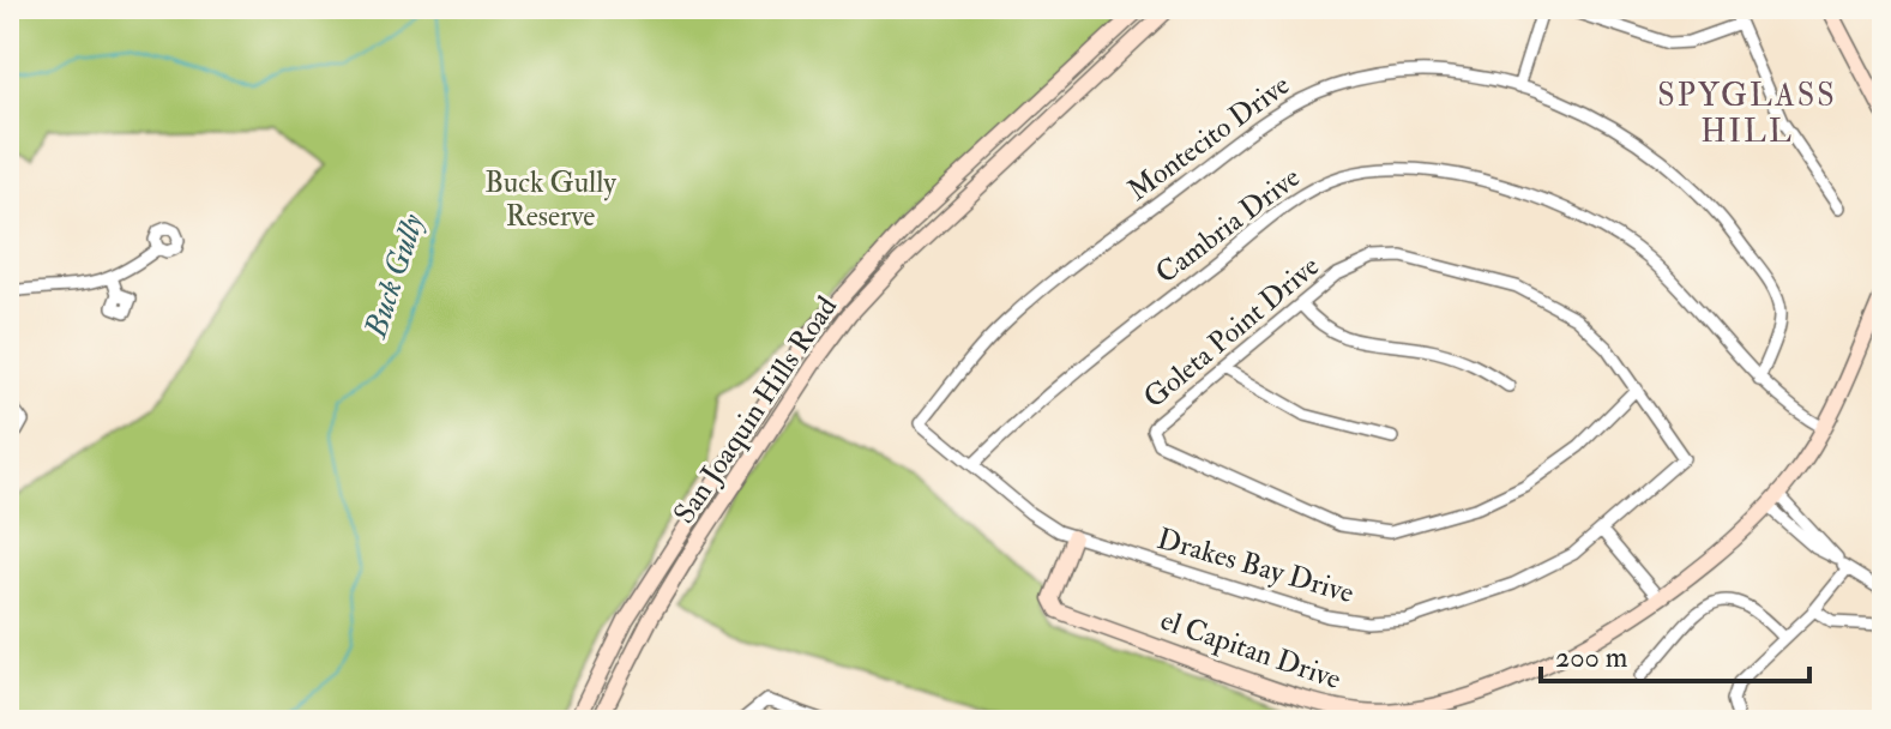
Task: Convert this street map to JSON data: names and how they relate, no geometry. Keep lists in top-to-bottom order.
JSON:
{
  "streets": {
    "main road": ["San Joaquin Hills Road", "el Capitan Drive"],
    "street": [
      "Montecito Drive",
      "Cambria Drive",
      "Goleta Point Drive",
      "Drakes Bay Drive"
    ]
  },
  "crossings": [
    ["Montecito Drive", "Cambria Drive"],
    ["Montecito Drive", "Drakes Bay Drive"],
    ["Cambria Drive", "Drakes Bay Drive"],
    ["Cambria Drive", "el Capitan Drive"],
    ["Goleta Point Drive", "Drakes Bay Drive"],
    ["Drakes Bay Drive", "el Capitan Drive"]
  ],
  "districts": ["SPYGLASS HILL"],
  "water": ["Buck Gully"],
  "parks": ["Buck Gully Reserve"],
  "scale_bar": "200 m"
}
